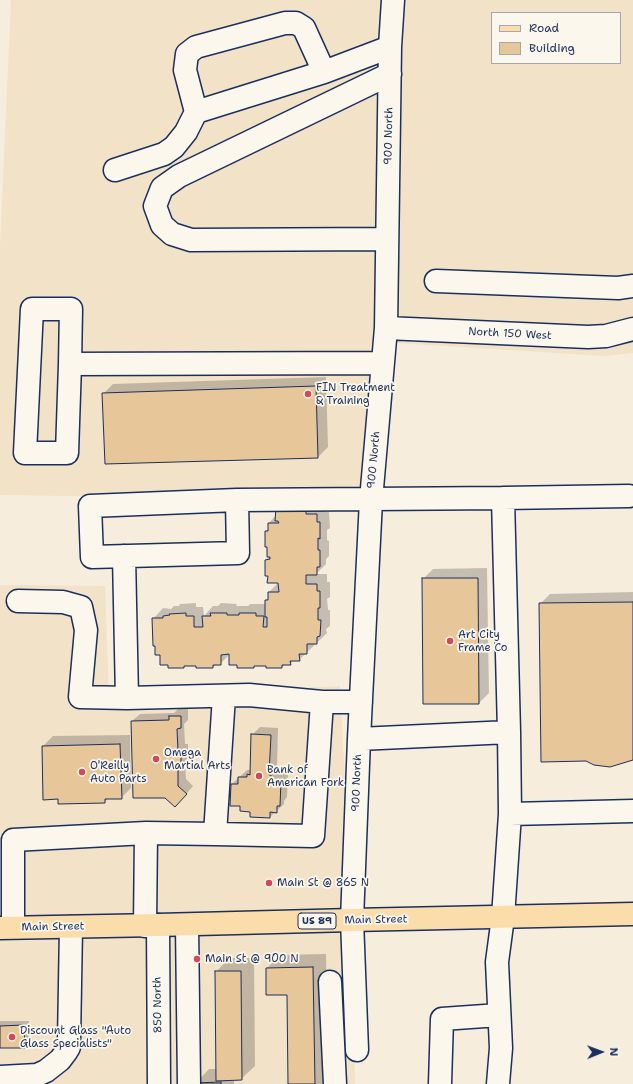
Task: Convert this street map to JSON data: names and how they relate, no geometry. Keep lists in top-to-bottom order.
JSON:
{
  "streets": {
    "main road": ["Main Street", "US 89"],
    "street": ["900 North", "North 150 West", "850 North"]
  },
  "crossings": [
    ["900 North", "North 150 West"],
    ["900 North", "Main Street"],
    ["Main Street", "850 North"]
  ],
  "places": [
    "FIN Treatment & Training",
    "Art City Frame Co",
    "Omega Martial Arts",
    "O'Reilly Auto Parts",
    "Bank of American Fork",
    "Main St @ 865 N",
    "Main St @ 900 N",
    "Discount Glass \"Auto Glass Specialists\""
  ],
  "legend": ["Road", "Building"],
  "north": "right"
}
